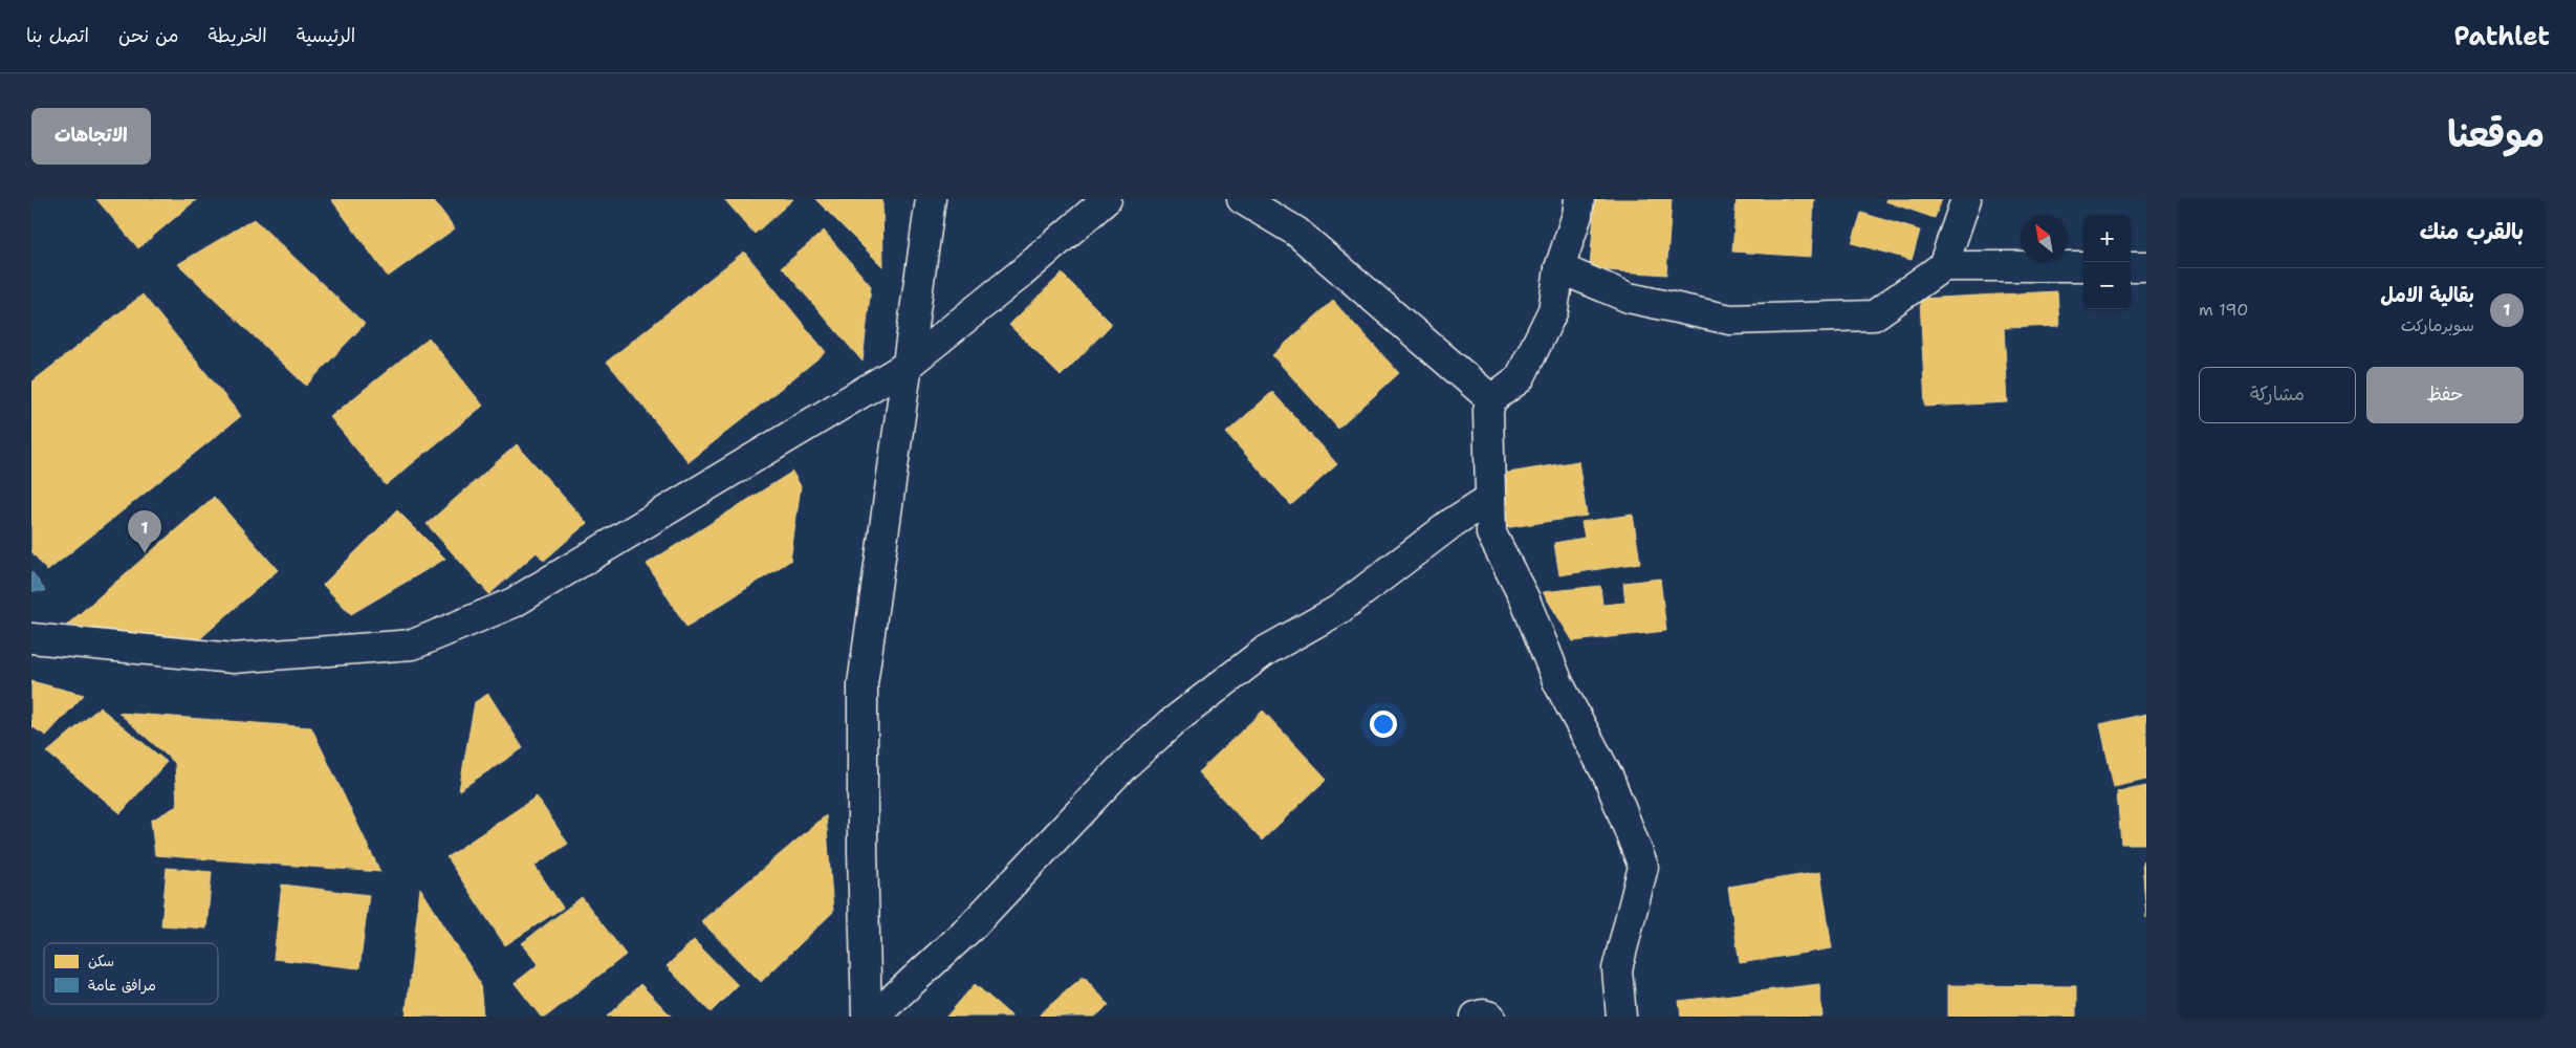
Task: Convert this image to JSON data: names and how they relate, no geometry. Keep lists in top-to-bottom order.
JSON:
{
  "legend": ["سكن", "مرافق عامة"],
  "north": "top left",
  "page": {
    "header": "Pathlet",
    "nav": [
      "الرئيسية",
      "الخريطة",
      "من نحن",
      "اتصل بنا"
    ],
    "title": "موقعنا",
    "buttons": [
      "الاتجاهات",
      ["حفظ", "مشاركة"]
    ],
    "heading": "بالقرب منك",
    "map_buttons": ["+", "−"],
    "list": [
      {
        "mark": "1",
        "name": "بقالية الامل",
        "note": "سوبرماركت",
        "value": "190 m"
      }
    ],
    "pins": "1"
  }
}
